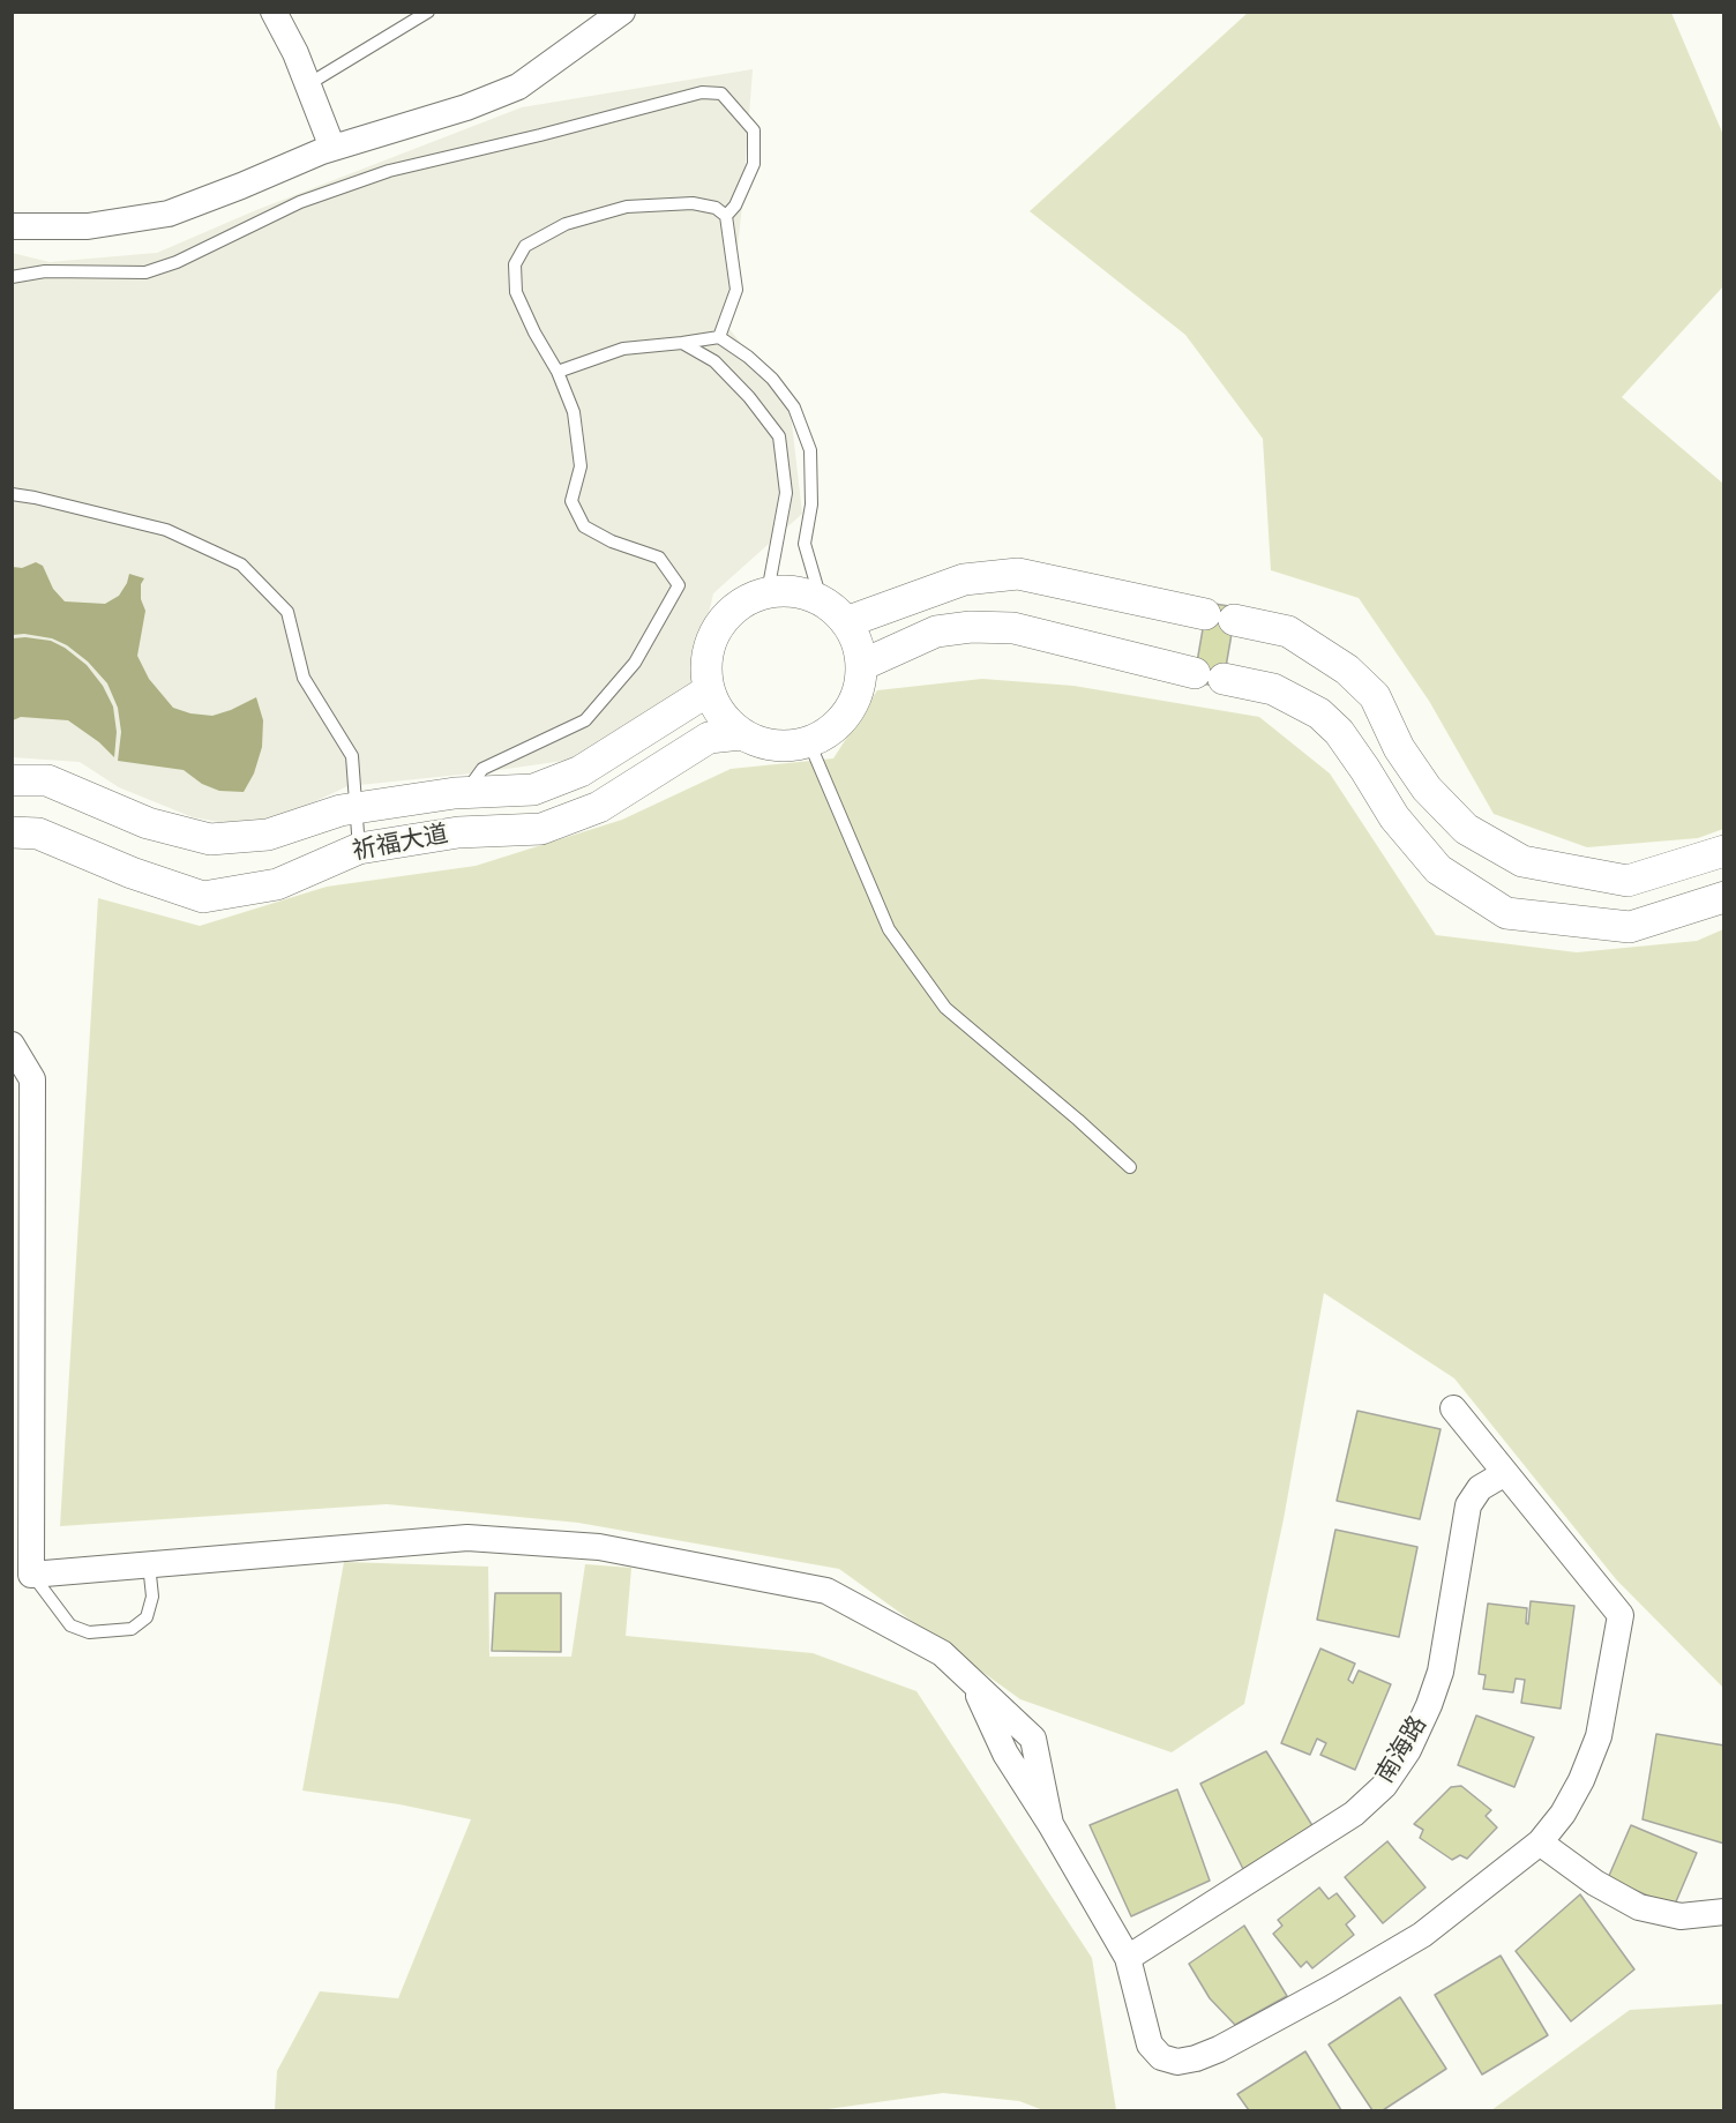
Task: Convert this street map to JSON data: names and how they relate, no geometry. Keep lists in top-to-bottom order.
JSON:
{
  "streets": {
    "street": ["祈福大道", "南海路"]
  }
}
